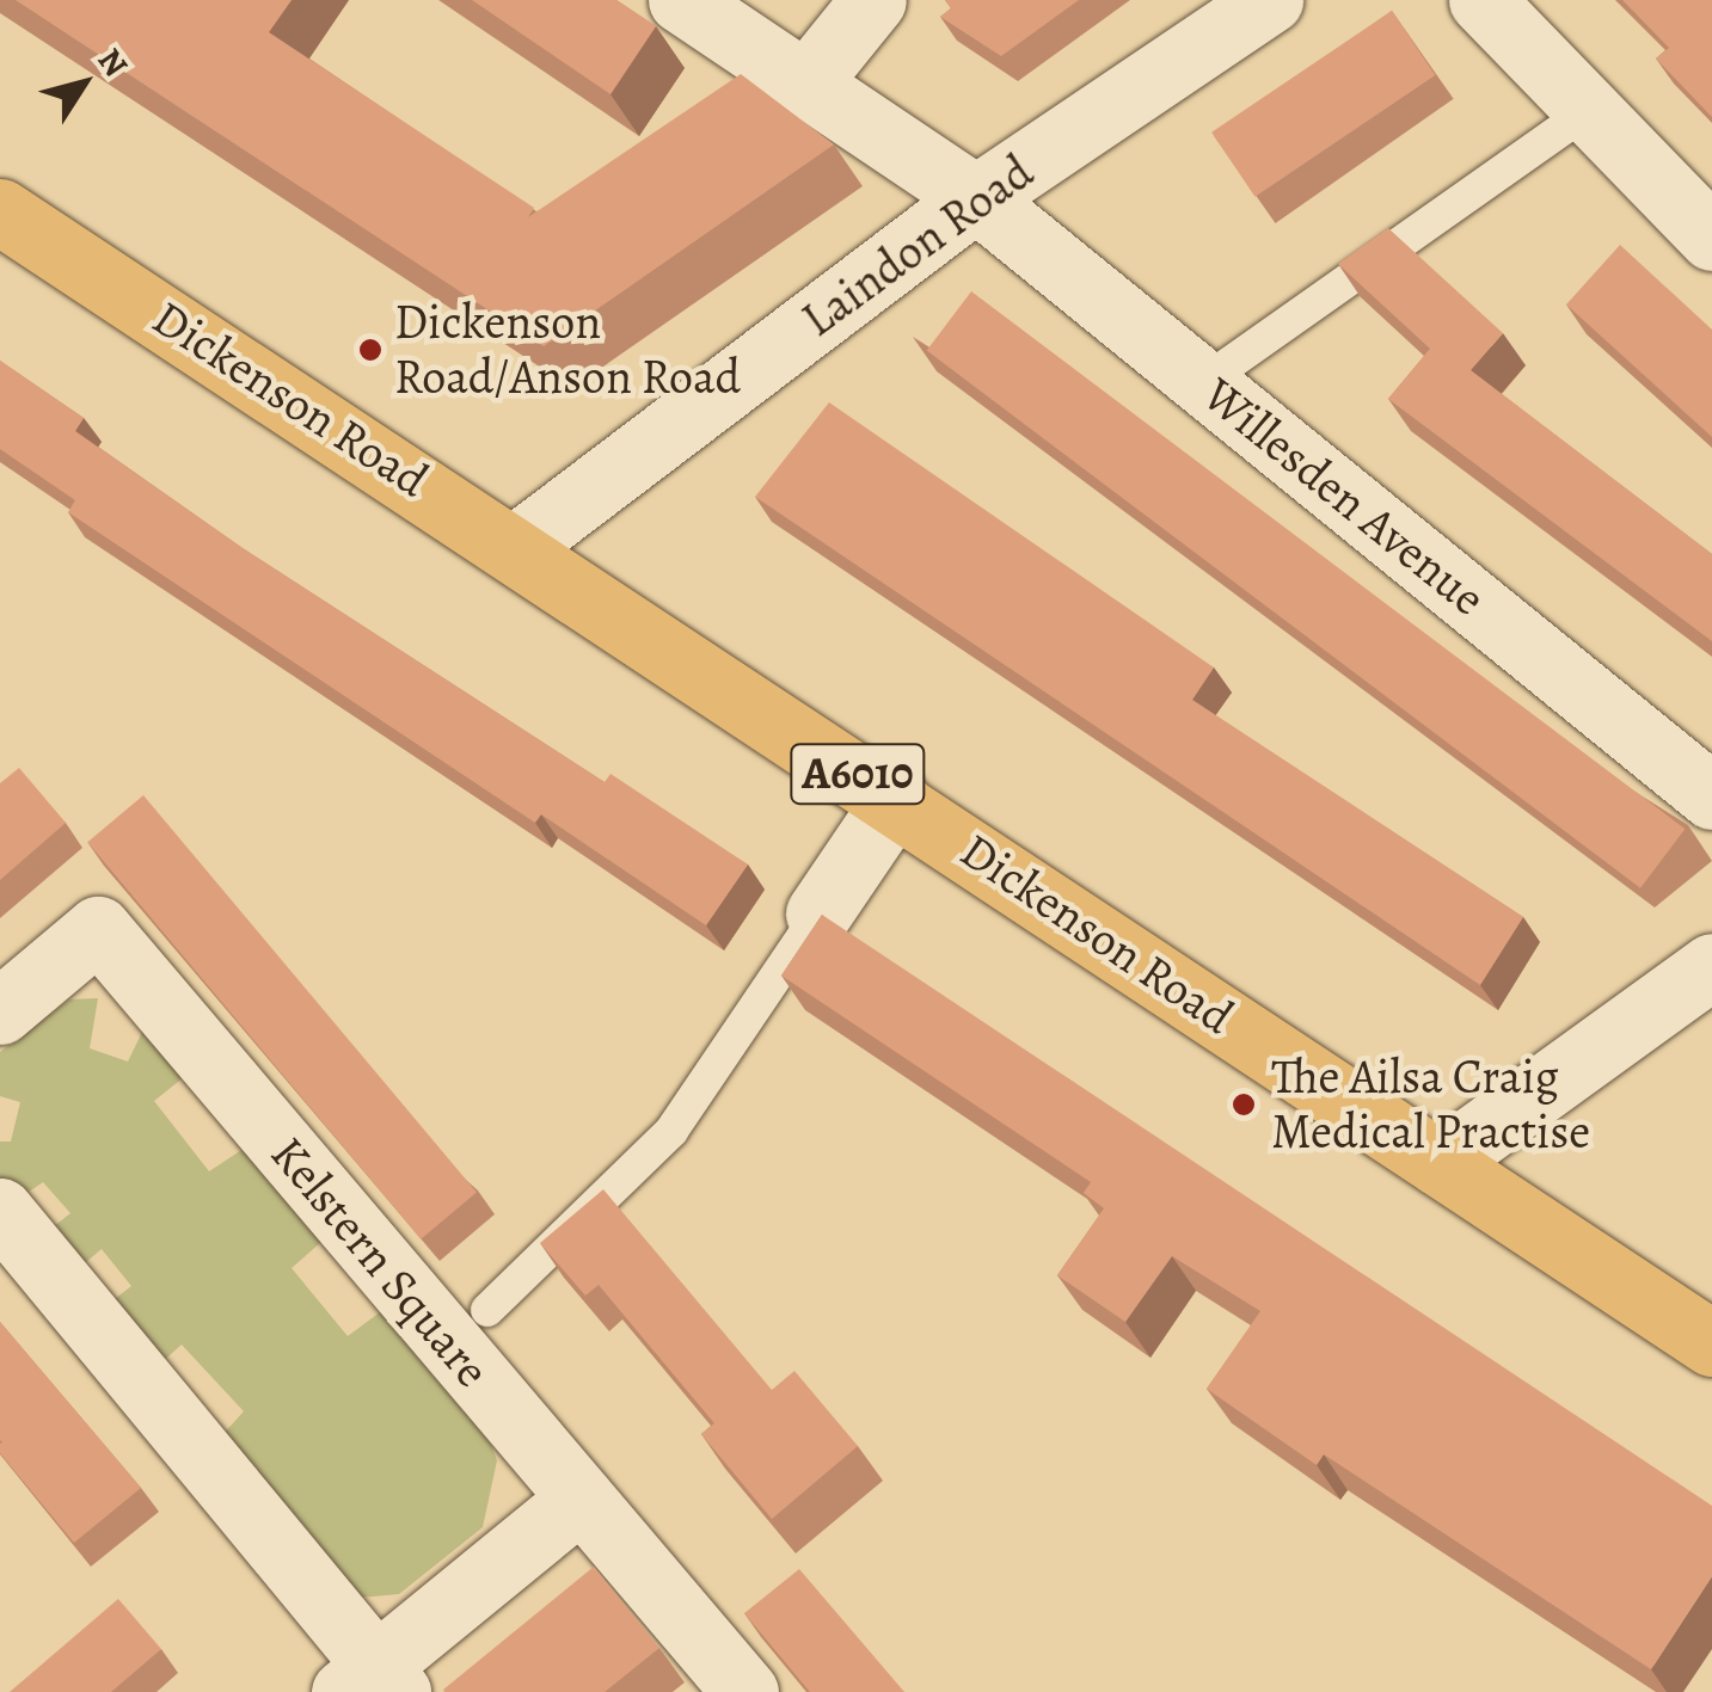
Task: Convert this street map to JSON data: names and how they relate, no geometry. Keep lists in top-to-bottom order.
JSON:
{
  "streets": {
    "highway": ["Dickenson Road", "A6010"],
    "street": ["Laindon Road", "Willesden Avenue", "Kelstern Square"]
  },
  "crossings": [
    ["Laindon Road", "Dickenson Road"],
    ["Laindon Road", "Willesden Avenue"]
  ],
  "places": ["Dickenson Road/Anson Road", "The Ailsa Craig Medical Practise"],
  "north": "top right"
}
